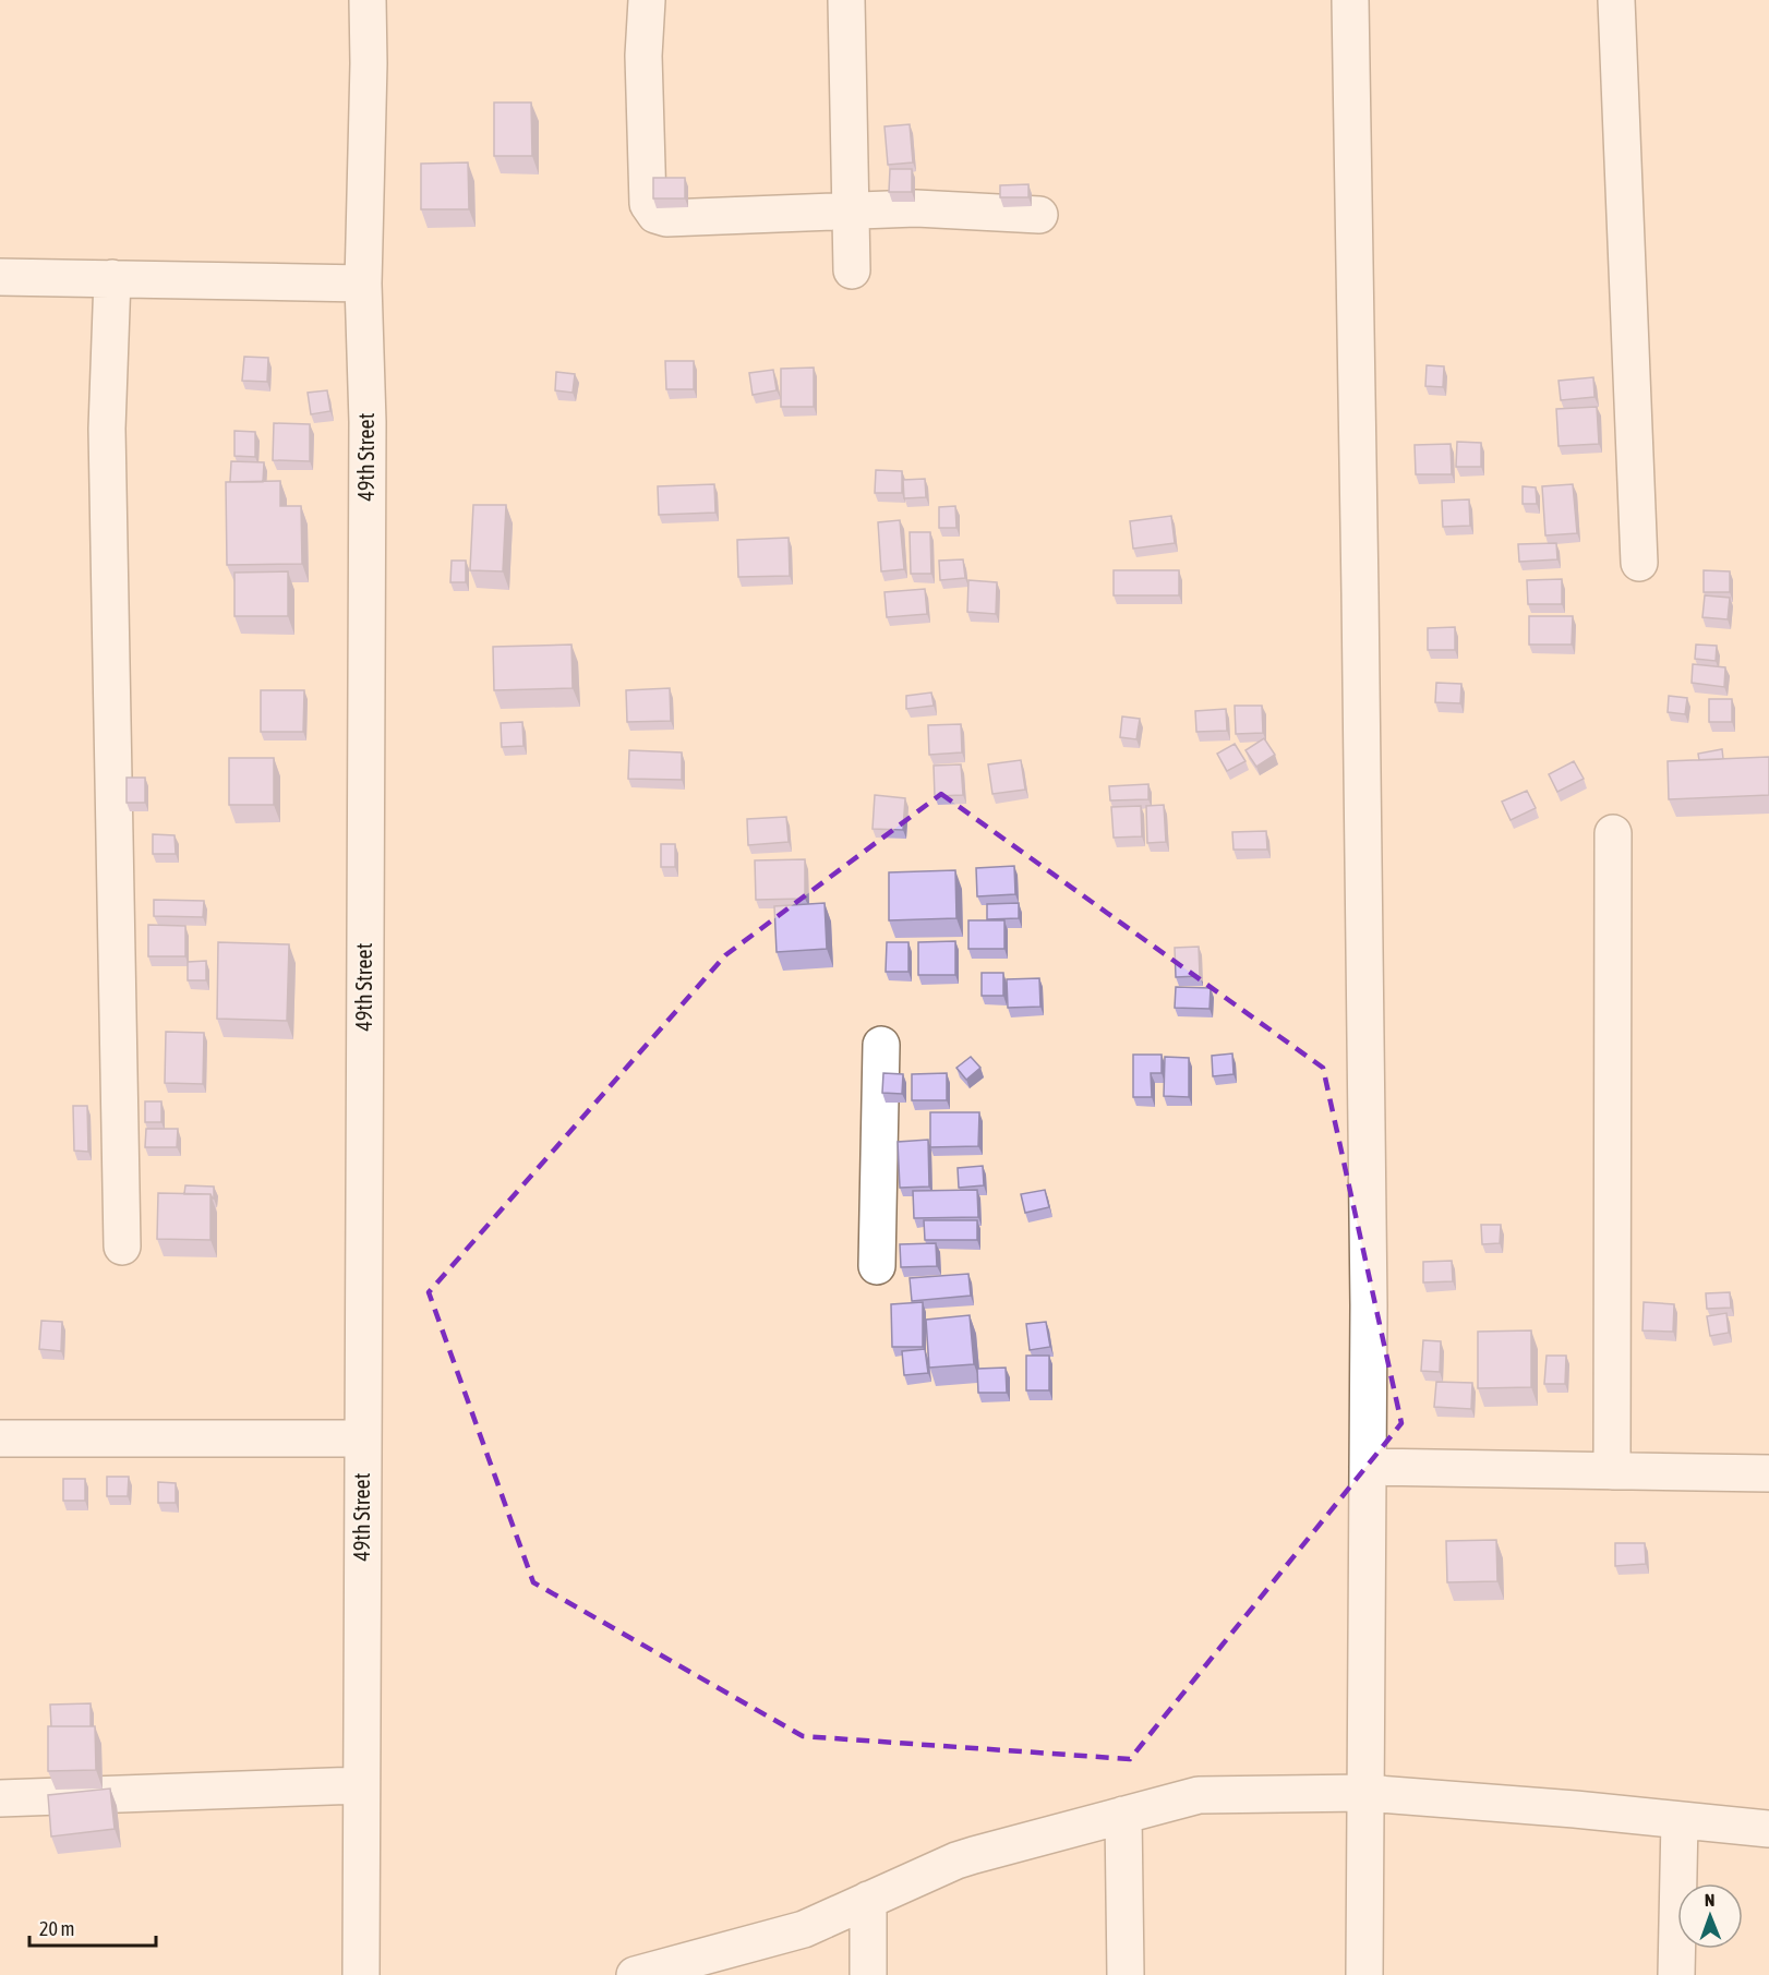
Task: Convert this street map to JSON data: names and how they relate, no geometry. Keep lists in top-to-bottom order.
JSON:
{
  "streets": {
    "street": ["49th Street"]
  },
  "scale_bar": "20 m",
  "north": "top"
}
